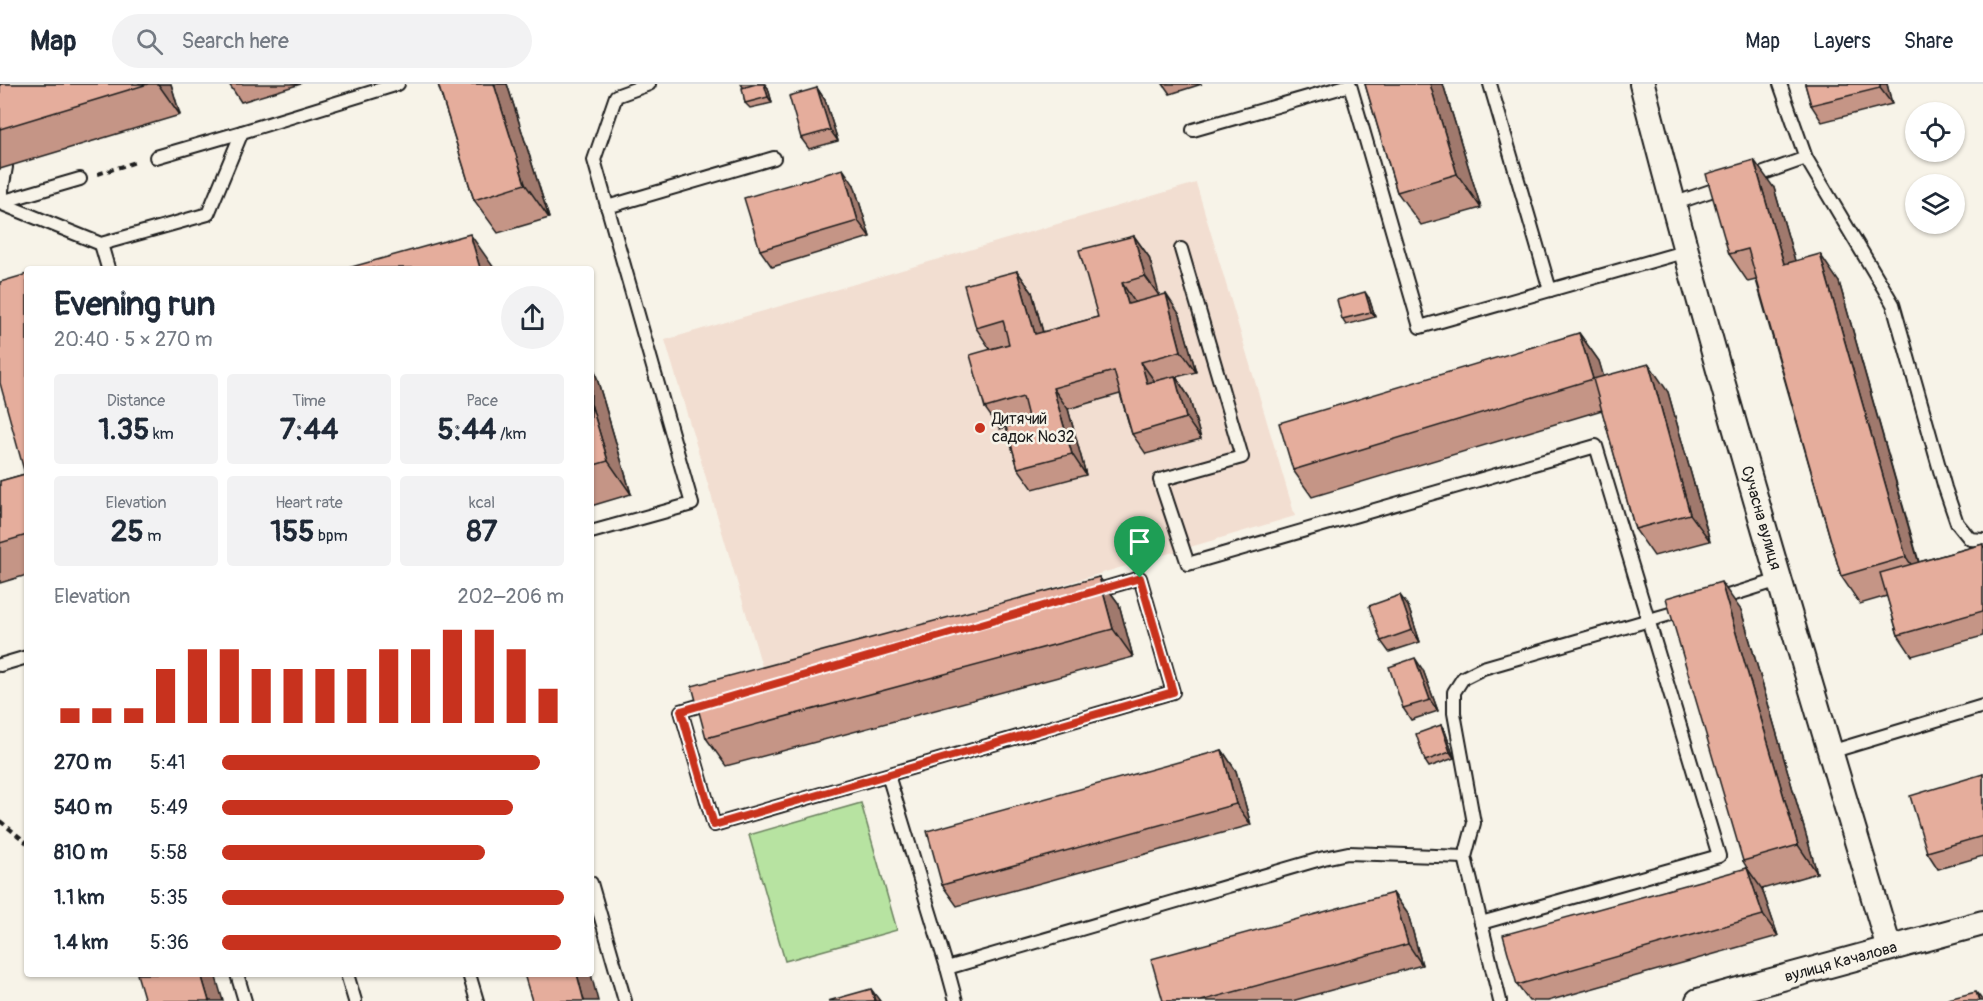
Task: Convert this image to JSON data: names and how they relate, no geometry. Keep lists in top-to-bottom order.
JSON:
{
  "streets": {
    "street": ["Сучасна вулиця", "вулиця Качалова"]
  },
  "crossings": [
    ["Сучасна вулиця", "вулиця Качалова"]
  ],
  "places": ["Дитячий садок №32"],
  "page": {
    "header": "Map",
    "search": "Search here",
    "nav": ["Map", "Layers", "Share"],
    "heading": ["Evening run", "20:40 · 5 × 270 m"],
    "stats": [
      ["Distance", "1.35 km"],
      ["Time", "7:44"],
      ["Pace", "5:44 /km"],
      ["Elevation", "25 m"],
      ["Heart rate", "155 bpm"],
      ["kcal", "87"]
    ],
    "chart": ["Elevation", "202–206 m"],
    "list": [
      {
        "name": "270 m",
        "note": "5:41"
      },
      {
        "name": "540 m",
        "note": "5:49"
      },
      {
        "name": "810 m",
        "note": "5:58"
      },
      {
        "name": "1.1 km",
        "note": "5:35"
      },
      {
        "name": "1.4 km",
        "note": "5:36"
      }
    ]
  }
}
